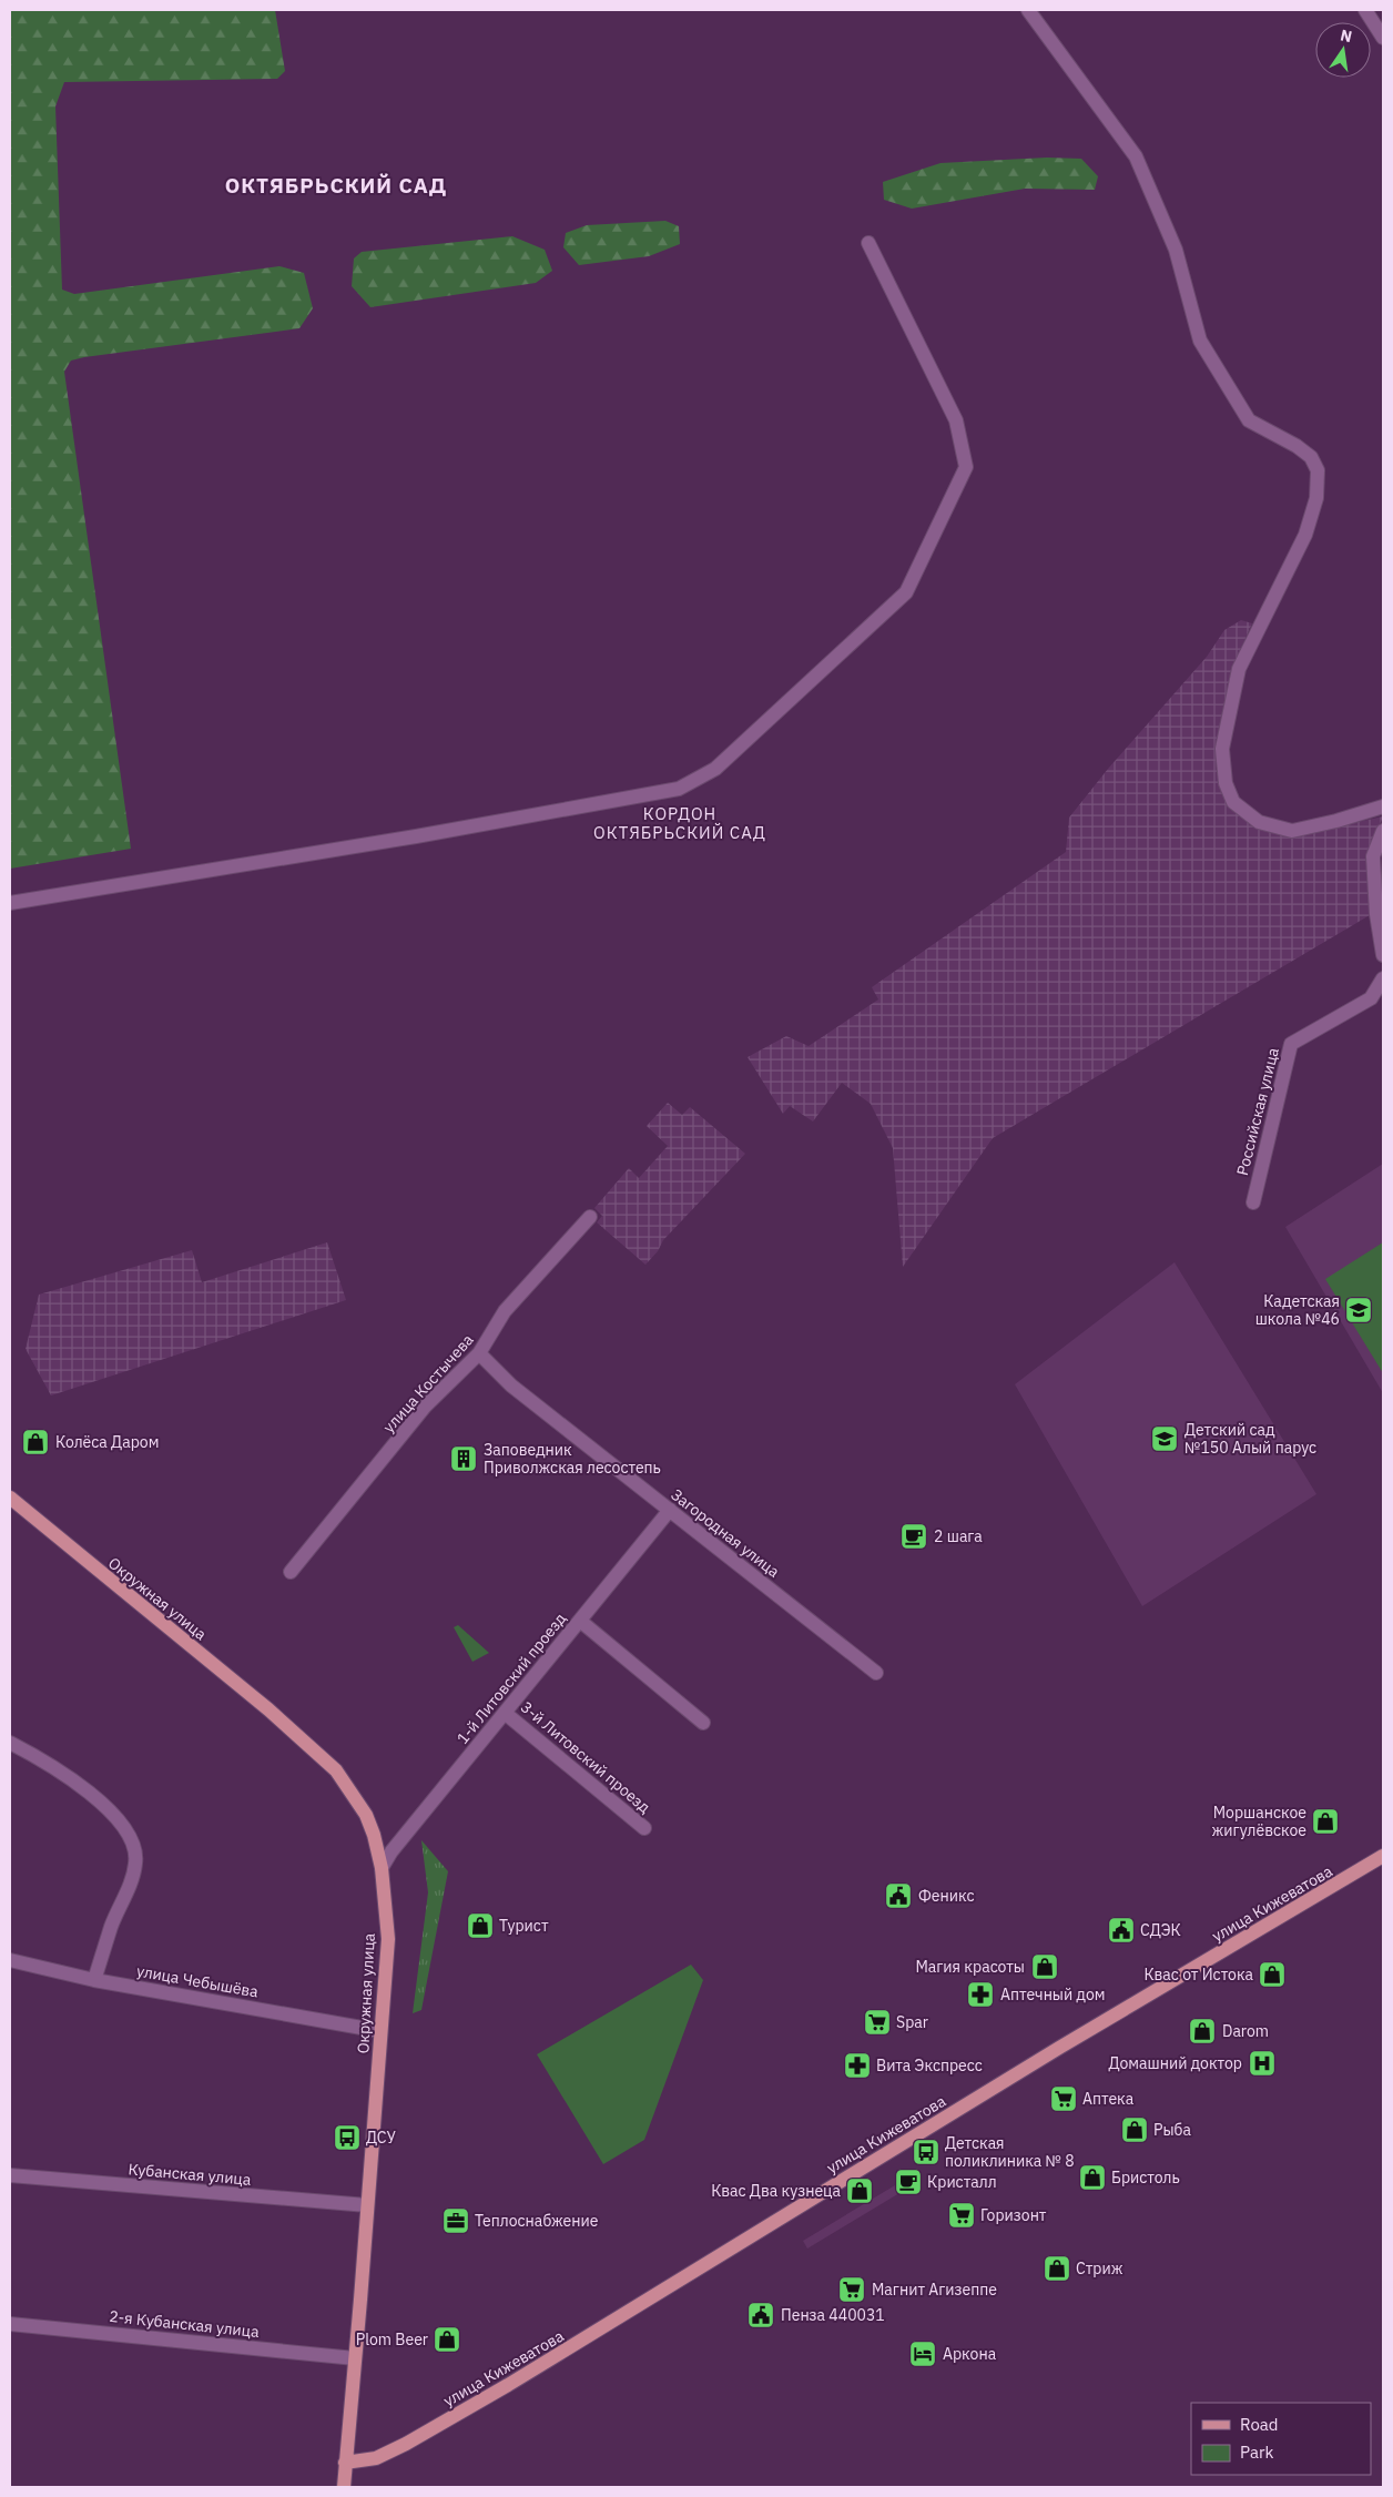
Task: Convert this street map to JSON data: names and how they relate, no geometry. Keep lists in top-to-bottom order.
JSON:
{
  "streets": {
    "main road": ["Окружная улица", "улица Кижеватова"],
    "street": [
      "Российская улица",
      "улица Костычева",
      "Загородная улица",
      "1-й Литовский проезд",
      "3-й Литовский проезд",
      "улица Чебышёва",
      "Кубанская улица",
      "2-я Кубанская улица"
    ]
  },
  "crossings": [
    ["улица Костычева", "Загородная улица"],
    ["Загородная улица", "1-й Литовский проезд"],
    ["Окружная улица", "1-й Литовский проезд"],
    ["Окружная улица", "улица Кижеватова"],
    ["Окружная улица", "улица Чебышёва"],
    ["Окружная улица", "Кубанская улица"],
    ["Окружная улица", "2-я Кубанская улица"],
    ["1-й Литовский проезд", "3-й Литовский проезд"]
  ],
  "districts": ["ОКТЯБРЬСКИЙ САД", "КОРДОН ОКТЯБРЬСКИЙ САД"],
  "places": {
    "school or university": ["Кадетская школа №46", "Детский сад №150 Алый парус"],
    "shop": [
      "Колёса Даром",
      "Моршанское жигулёвское",
      "Турист",
      "Магия красоты",
      "Квас от Истока",
      "Darom",
      "Рыба",
      "Бристоль",
      "Квас Два кузнеца",
      "Стриж",
      "Plom Beer"
    ],
    "building": ["Заповедник Приволжская лесостепь"],
    "cafe": ["2 шага", "Кристалл"],
    "public building": ["Феникс", "СДЭК", "Пенза 440031"],
    "pharmacy": ["Аптечный дом", "Вита Экспресс"],
    "supermarket": [
      "Spar",
      "Аптека",
      "Горизонт",
      "Магнит Агизеппе"
    ],
    "hospital": ["Домашний доктор"],
    "bus stop": ["ДСУ", "Детская поликлиника № 8"],
    "office": ["Теплоснабжение"],
    "hotel": ["Аркона"]
  },
  "legend": ["Road", "Park"],
  "north": "top"
}
